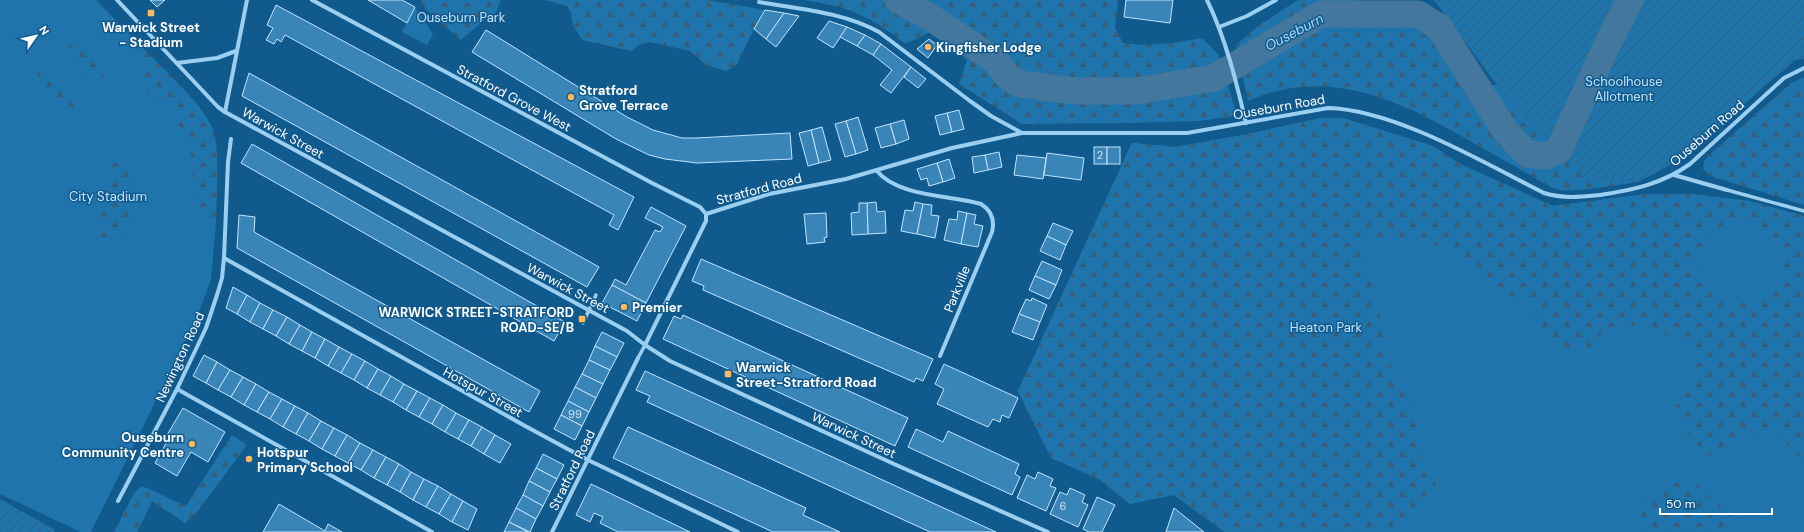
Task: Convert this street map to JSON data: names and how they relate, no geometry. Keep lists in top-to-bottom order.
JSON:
{
  "streets": {
    "street": [
      "Stratford Grove West",
      "Ouseburn Road",
      "Warwick Street",
      "Stratford Road",
      "Parkville",
      "Newington Road",
      "Hotspur Street"
    ]
  },
  "crossings": [
    ["Stratford Grove West", "Stratford Road"],
    ["Ouseburn Road", "Stratford Road"],
    ["Warwick Street", "Stratford Road"],
    ["Stratford Road", "Parkville"],
    ["Stratford Road", "Hotspur Street"],
    ["Newington Road", "Hotspur Street"]
  ],
  "water": ["Ouseburn"],
  "parks": [
    "Ouseburn Park",
    "Schoolhouse Allotment",
    "City Stadium",
    "Heaton Park"
  ],
  "places": {
    "transit": ["Warwick Street - Stadium", "WARWICK STREET-STRATFORD ROAD-SE/B", "Warwick Street-Stratford Road"],
    "other": [
      "Kingfisher Lodge",
      "Stratford Grove Terrace",
      "Premier",
      "Ouseburn Community Centre",
      "Hotspur Primary School"
    ]
  },
  "house_numbers": ["2", "99", "6"],
  "scale_bar": "50 m",
  "north": "top right"
}
